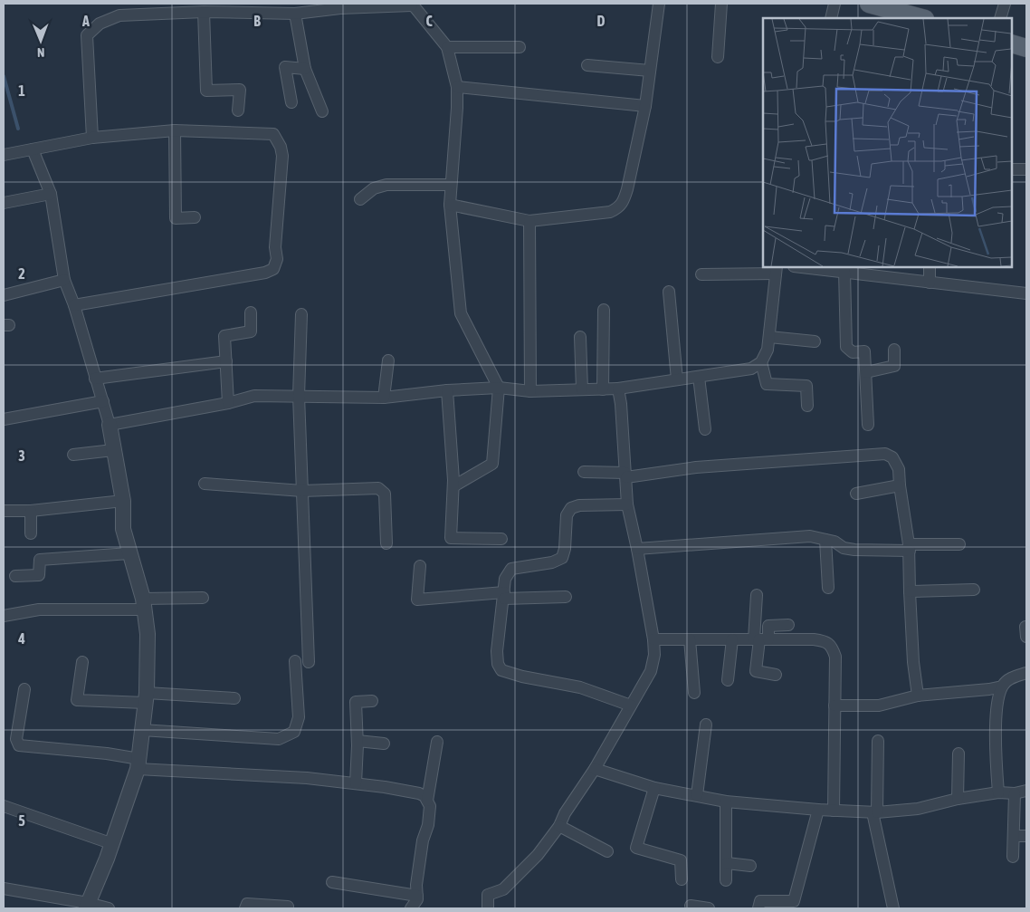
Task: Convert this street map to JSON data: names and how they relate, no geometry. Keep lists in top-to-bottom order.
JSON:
{
  "north": "bottom",
  "grid": {
    "columns": [
      "A",
      "B",
      "C",
      "D"
    ],
    "rows": [
      "1",
      "2",
      "3",
      "4",
      "5"
    ]
  }
}
